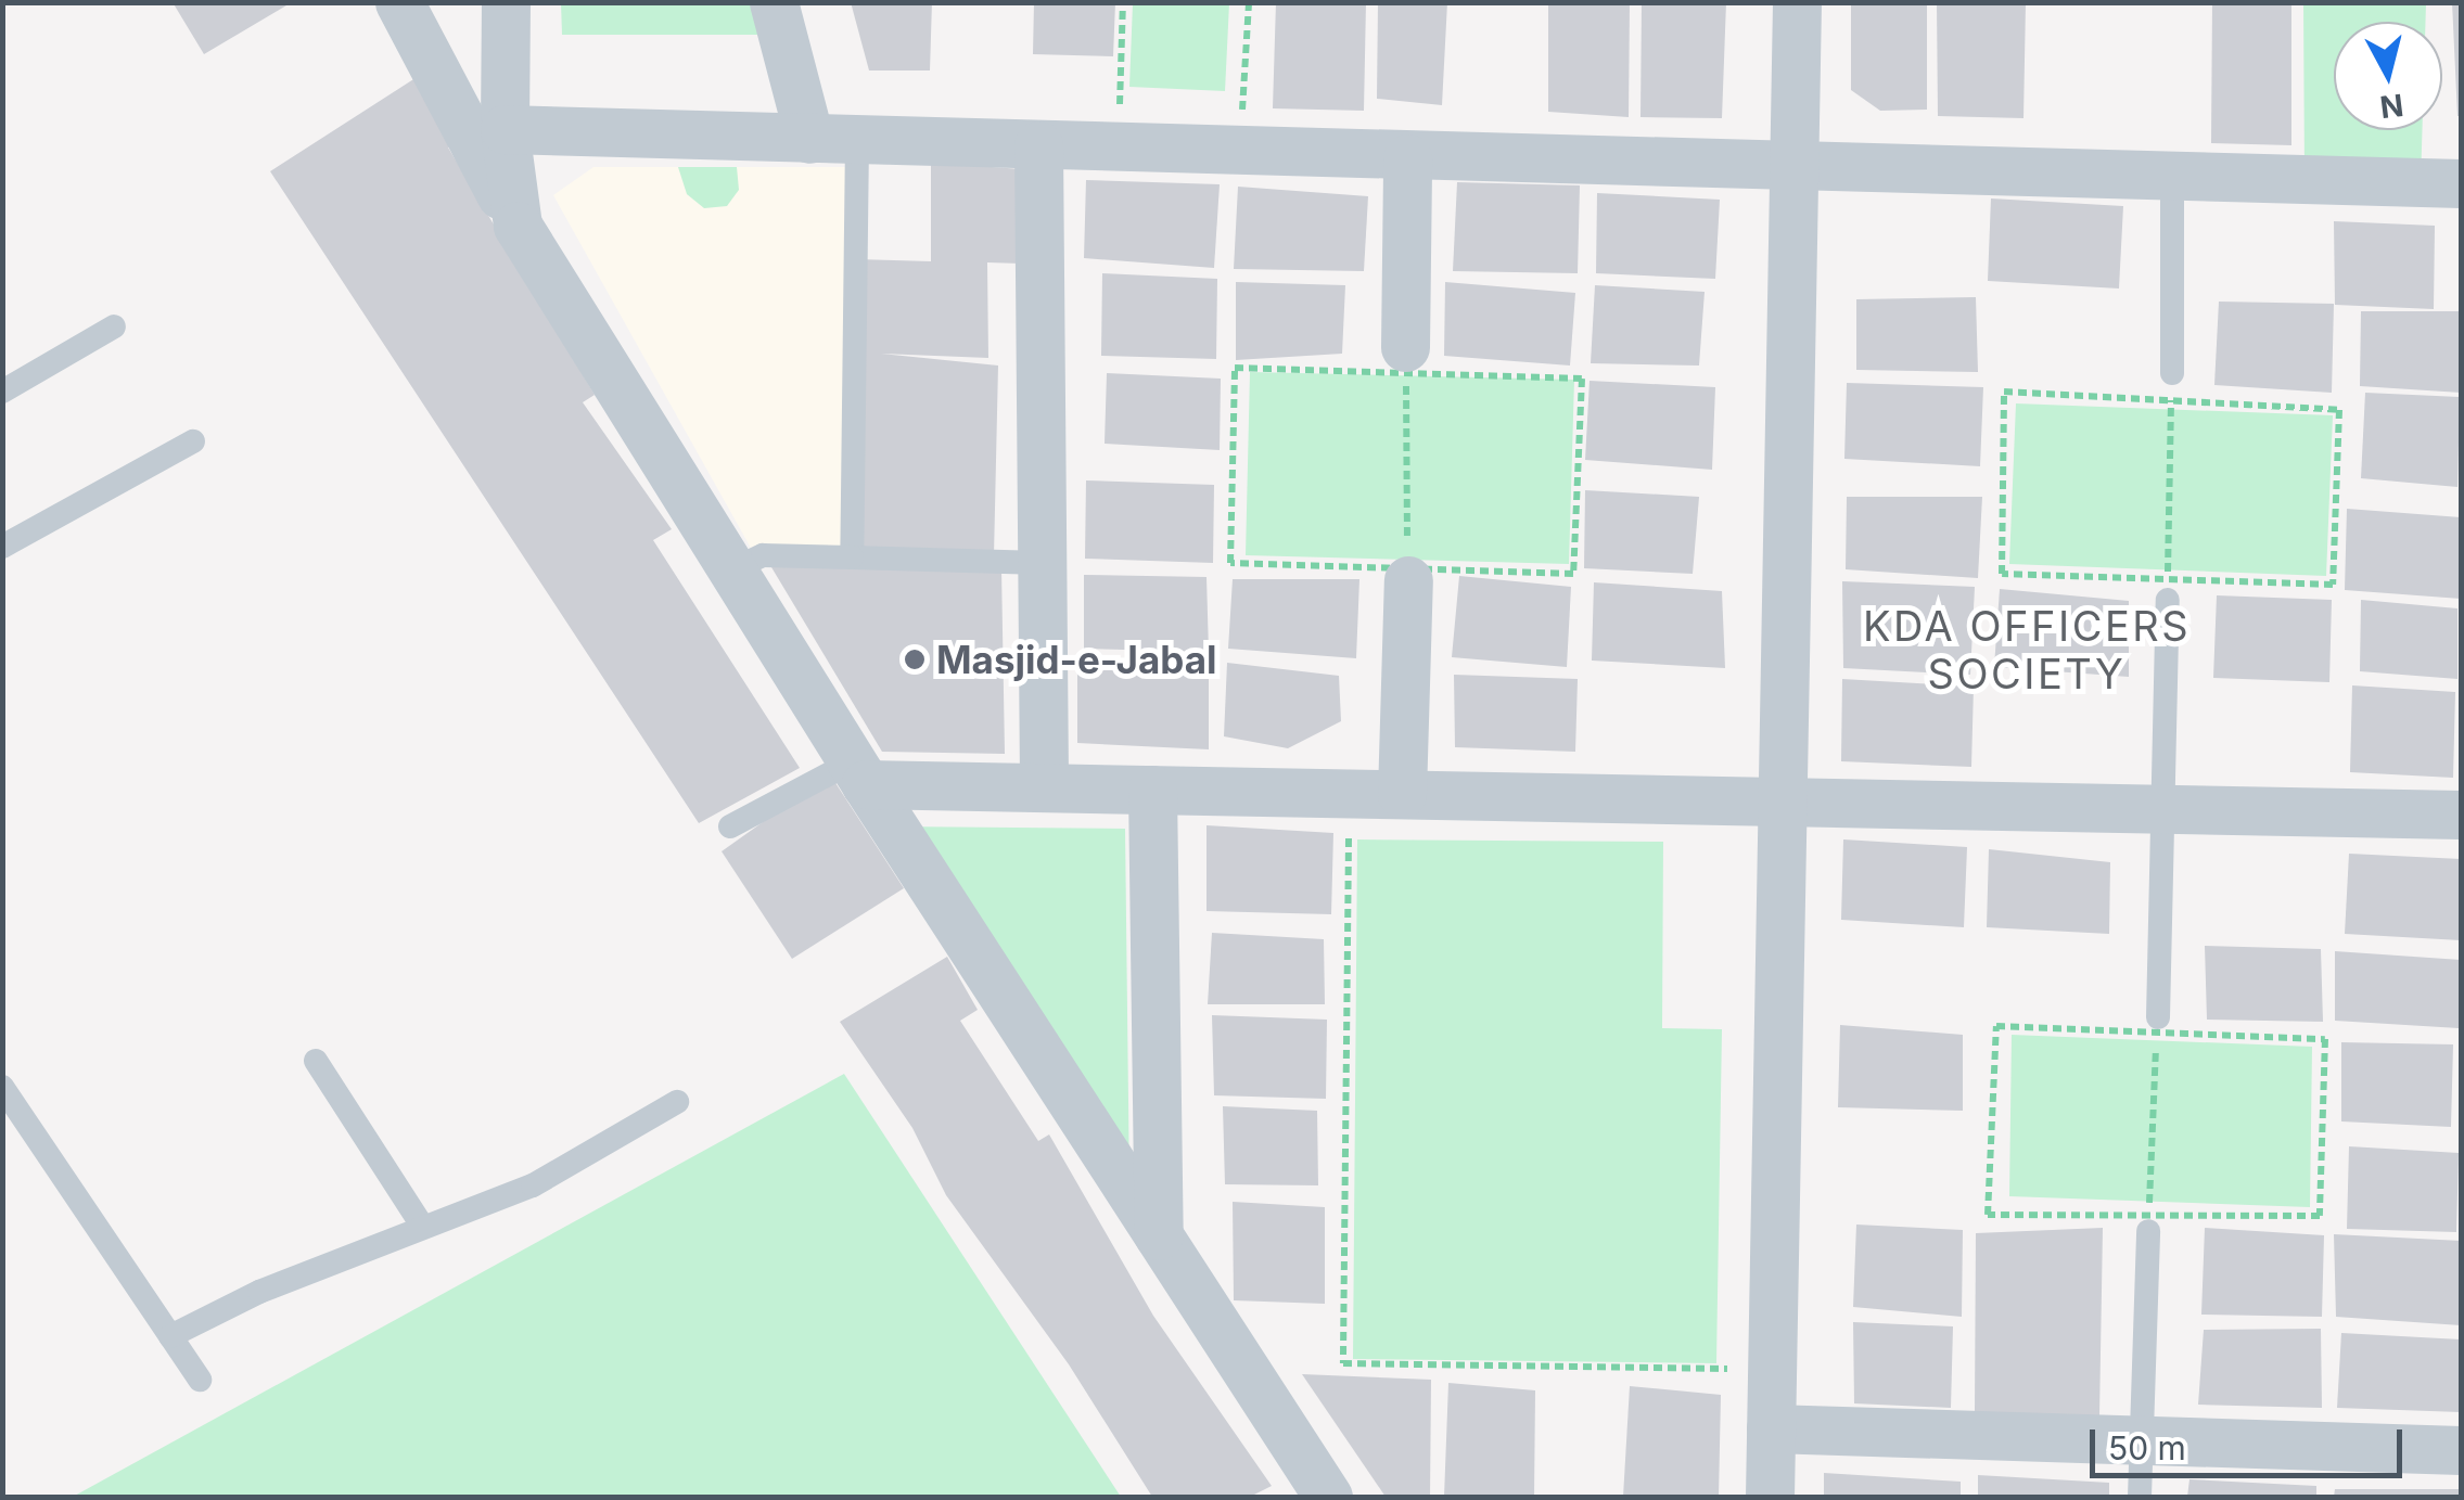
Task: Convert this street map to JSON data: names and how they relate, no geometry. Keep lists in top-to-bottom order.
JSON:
{
  "districts": ["KDA OFFICERS SOCIETY"],
  "places": ["Masjid-e-Jabal"],
  "scale_bar": "50 m",
  "north": "bottom"
}
